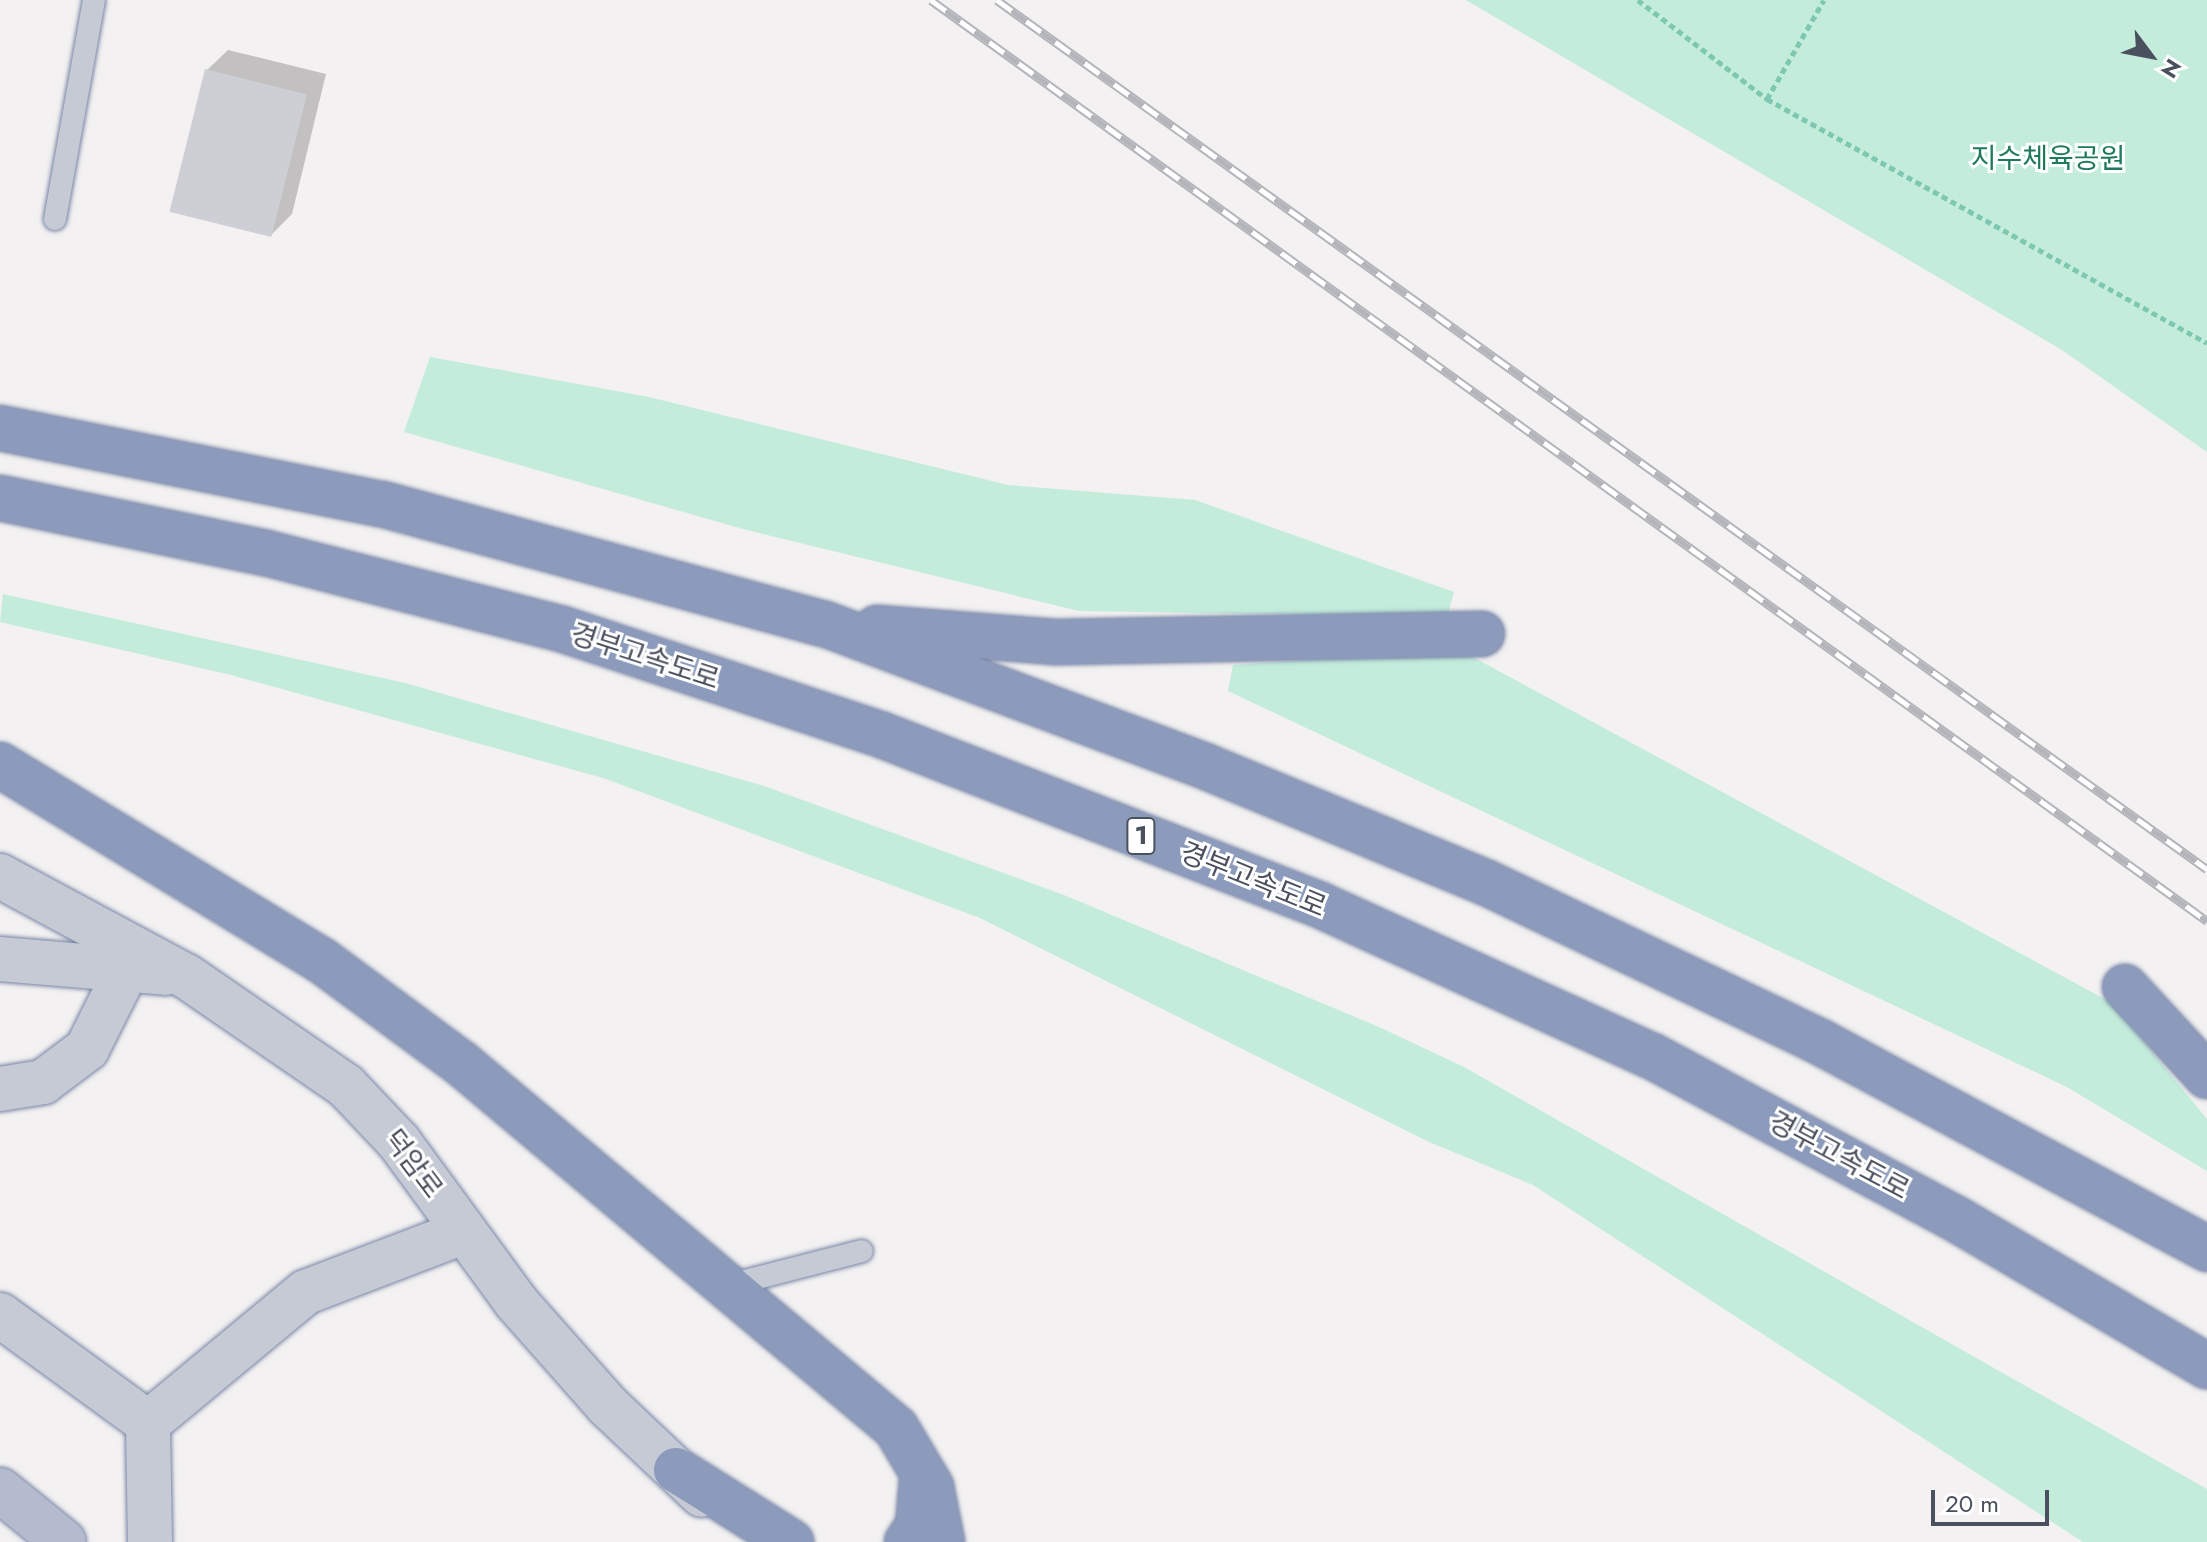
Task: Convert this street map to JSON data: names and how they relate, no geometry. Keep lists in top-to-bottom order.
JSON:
{
  "streets": {
    "highway": ["경부고속도로", "1"],
    "street": ["덕암로"]
  },
  "parks": ["지수체육공원"],
  "scale_bar": "20 m",
  "north": "bottom right"
}
